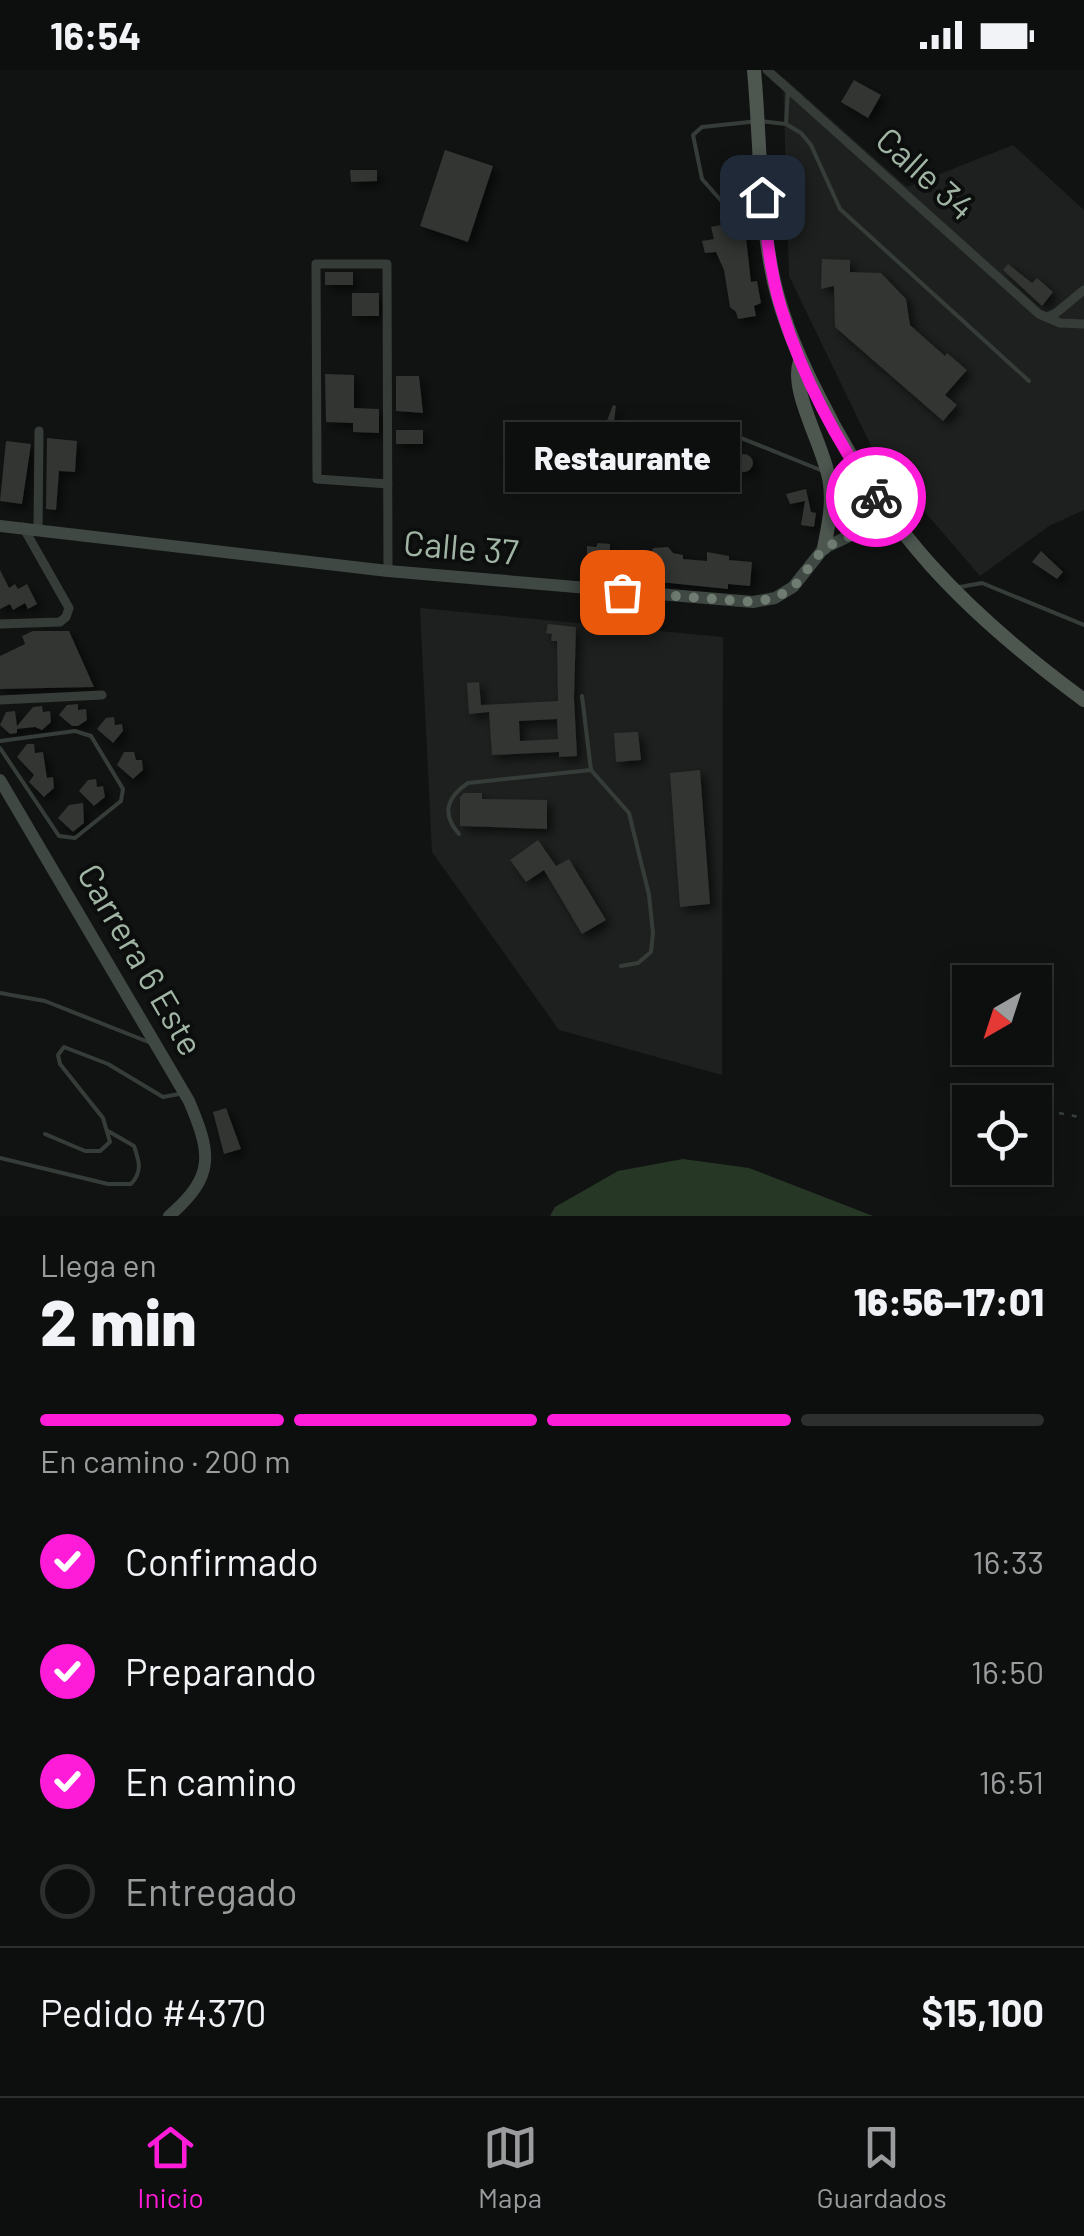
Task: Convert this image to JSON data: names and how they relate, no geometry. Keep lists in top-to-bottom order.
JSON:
{
  "streets": {
    "street": ["Calle 34", "Calle 37", "Carrera 6 Este"]
  },
  "places": ["Restaurante"],
  "north": "bottom left",
  "page": {
    "status": "16:54",
    "bubble": "Restaurante",
    "heading": ["2 min", "Llega en", "16:56–17:01"],
    "panel": ["Pedido #4370", "$15,100"],
    "bar": "En camino · 200 m",
    "list": [
      ["Confirmado", "16:33"],
      ["Preparando", "16:50"],
      ["En camino", "16:51"],
      "Entregado"
    ],
    "tabs": ["Inicio", "Mapa", "Guardados"]
  }
}
